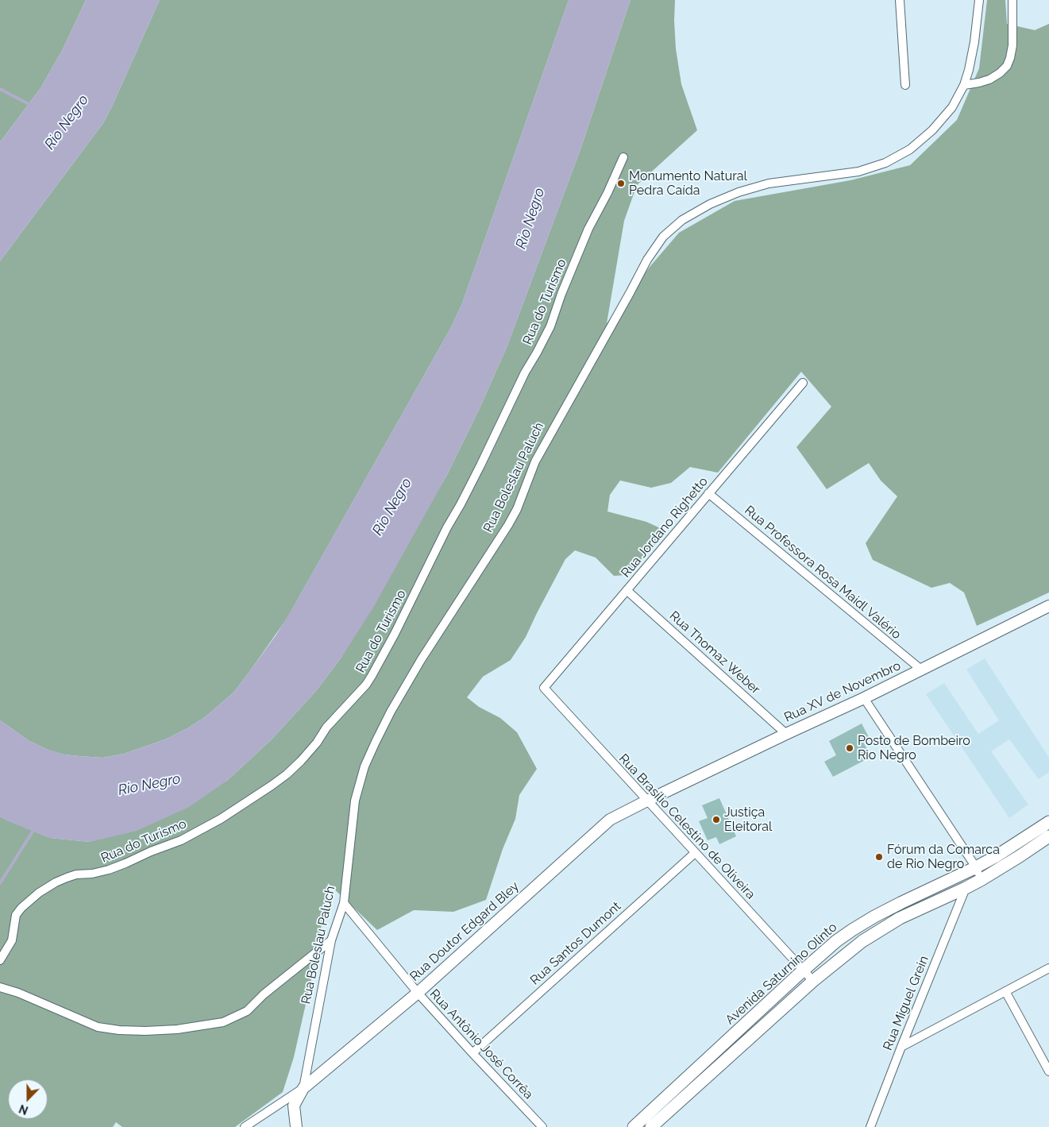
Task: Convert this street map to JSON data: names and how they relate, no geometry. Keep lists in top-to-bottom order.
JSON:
{
  "streets": {
    "main road": ["Avenida Saturnino Olinto"],
    "street": [
      "Rua do Turismo",
      "Rua Boleslau Paluch",
      "Rua Jordano Righetto",
      "Rua Professora Rosa Maidl Valério",
      "Rua Thomaz Weber",
      "Rua XV de Novembro",
      "Rua Brasílio Celestino de Oliveira",
      "Rua Doutor Edgard Bley",
      "Rua Santos Dumont",
      "Rua Miguel Grein",
      "Rua Antônio José Corrêa"
    ]
  },
  "crossings": [
    ["Rua Boleslau Paluch", "Rua Doutor Edgard Bley"],
    ["Rua Boleslau Paluch", "Rua Antônio José Corrêa"],
    ["Rua Jordano Righetto", "Rua Professora Rosa Maidl Valério"],
    ["Rua Jordano Righetto", "Rua Thomaz Weber"],
    ["Rua Jordano Righetto", "Rua Brasílio Celestino de Oliveira"],
    ["Rua Professora Rosa Maidl Valério", "Rua XV de Novembro"],
    ["Rua Thomaz Weber", "Rua XV de Novembro"],
    ["Rua XV de Novembro", "Rua Brasílio Celestino de Oliveira"],
    ["Rua XV de Novembro", "Rua Doutor Edgard Bley"],
    ["Rua Brasílio Celestino de Oliveira", "Rua Doutor Edgard Bley"],
    ["Rua Brasílio Celestino de Oliveira", "Rua Santos Dumont"],
    ["Rua Brasílio Celestino de Oliveira", "Avenida Saturnino Olinto"],
    ["Rua Doutor Edgard Bley", "Rua Antônio José Corrêa"],
    ["Rua Santos Dumont", "Rua Antônio José Corrêa"],
    ["Avenida Saturnino Olinto", "Rua Miguel Grein"]
  ],
  "water": ["Rio Negro"],
  "places": [
    "Monumento Natural Pedra Caída",
    "Posto de Bombeiro Rio Negro",
    "Justiça Eleitoral",
    "Fórum da Comarca de Rio Negro"
  ],
  "north": "bottom"
}
